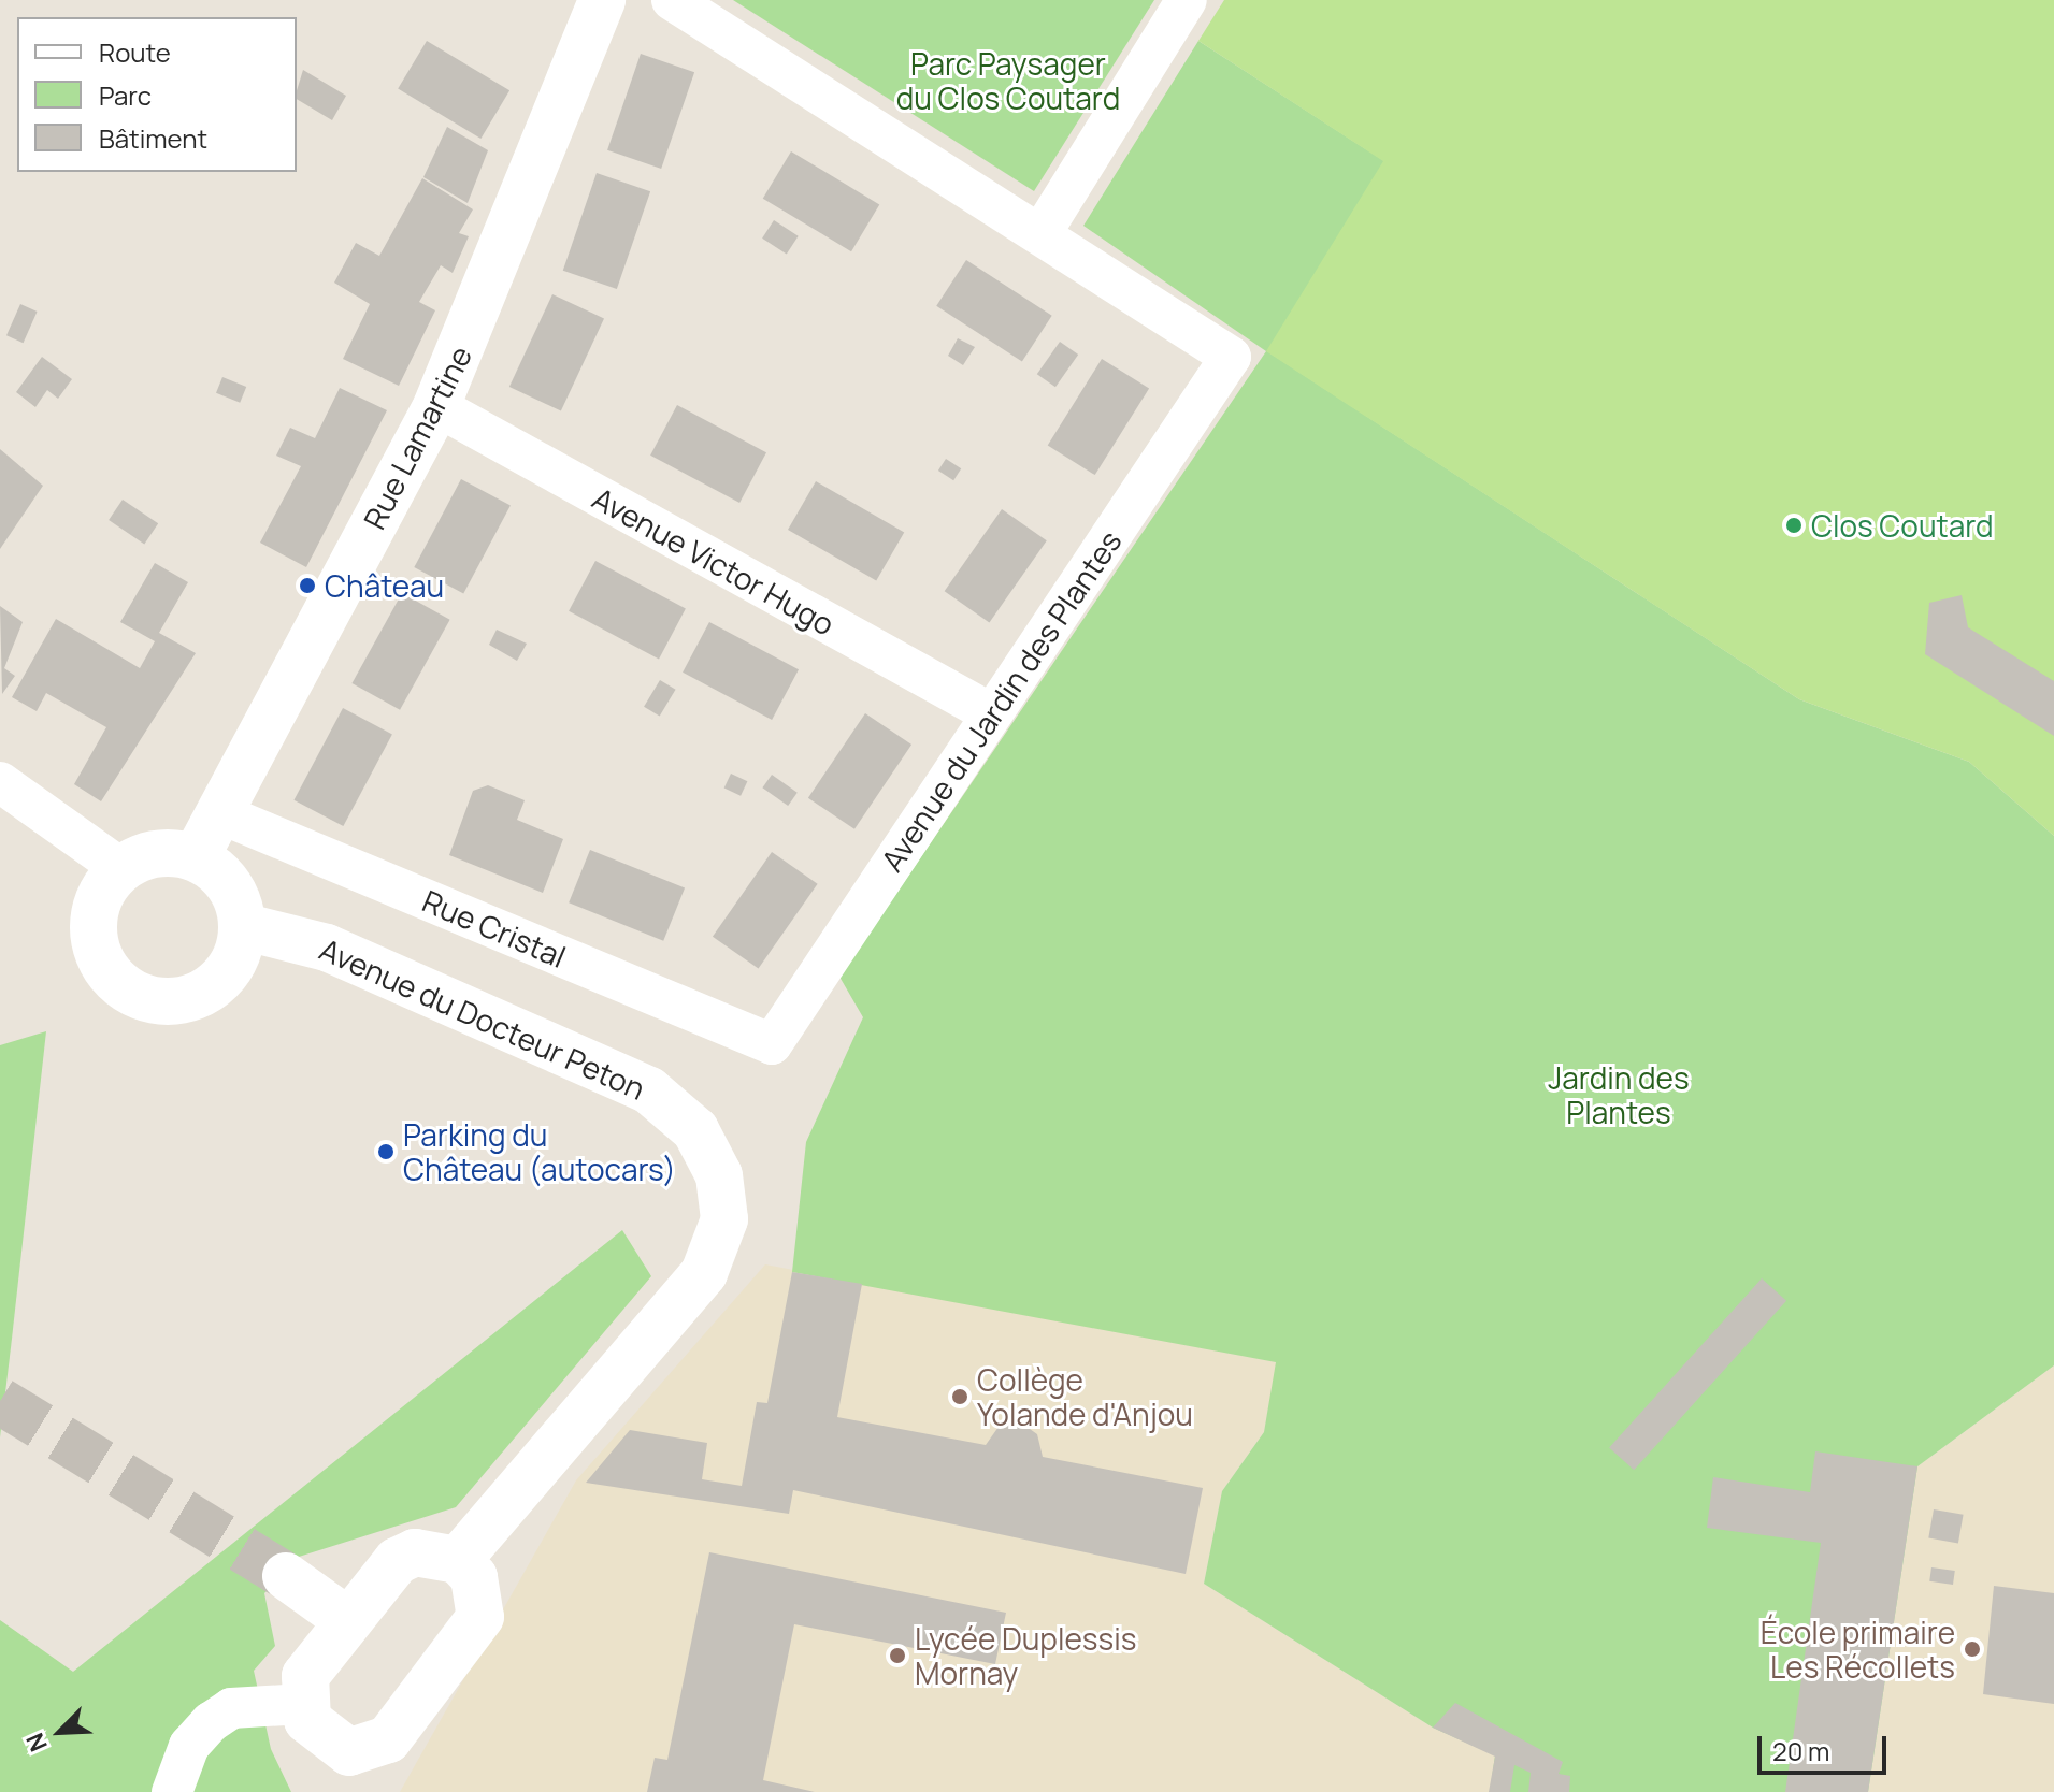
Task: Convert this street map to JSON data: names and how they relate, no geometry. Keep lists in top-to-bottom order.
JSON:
{
  "streets": {
    "street": [
      "Rue Lamartine",
      "Avenue Victor Hugo",
      "Avenue du Jardin des Plantes",
      "Rue Cristal",
      "Avenue du Docteur Peton"
    ]
  },
  "crossings": [
    ["Rue Lamartine", "Avenue Victor Hugo"],
    ["Rue Lamartine", "Rue Cristal"],
    ["Rue Lamartine", "Avenue du Docteur Peton"],
    ["Avenue Victor Hugo", "Avenue du Jardin des Plantes"],
    ["Avenue du Jardin des Plantes", "Rue Cristal"]
  ],
  "parks": ["Parc Paysager du Clos Coutard", "Jardin des Plantes"],
  "places": [
    "Clos Coutard",
    "Château",
    "Parking du Château (autocars)",
    "Collège Yolande d'Anjou",
    "École primaire Les Récollets",
    "Lycée Duplessis Mornay"
  ],
  "legend": ["Route", "Parc", "Bâtiment"],
  "scale_bar": "20 m",
  "north": "bottom left"
}
